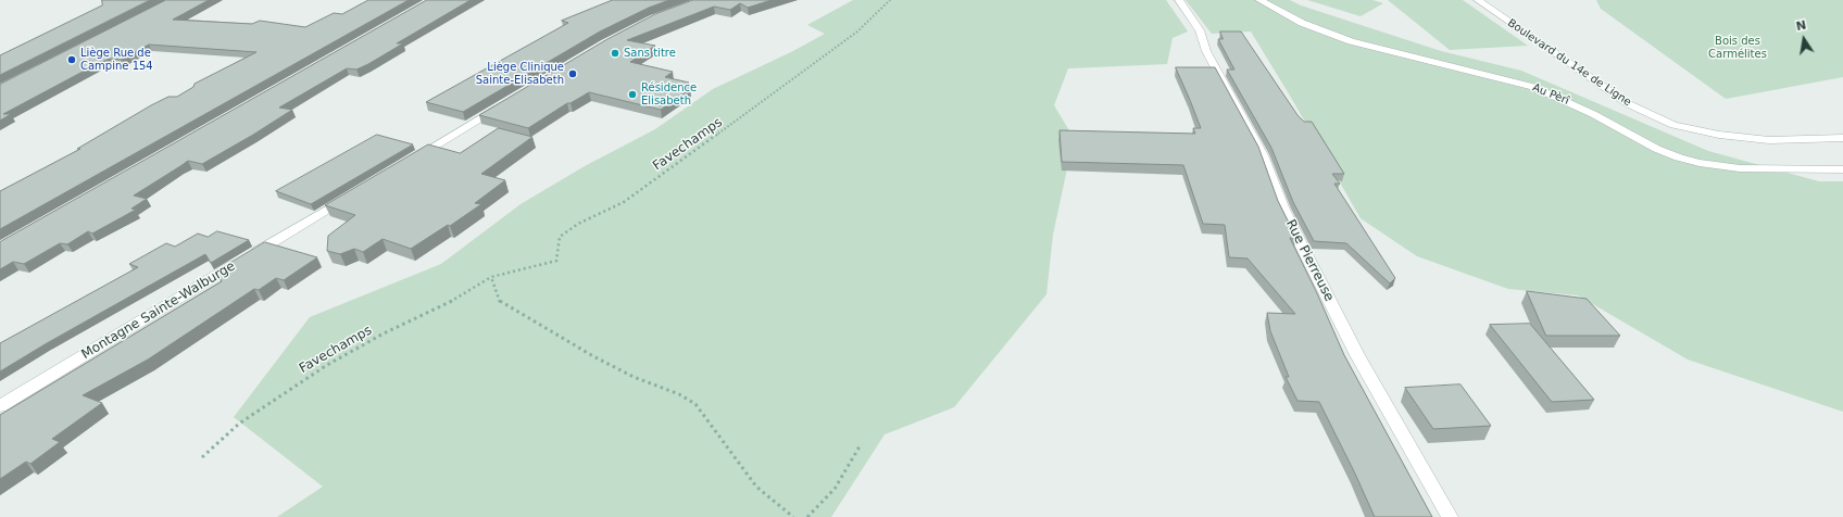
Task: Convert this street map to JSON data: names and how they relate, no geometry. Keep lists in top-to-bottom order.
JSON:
{
  "streets": {
    "street": [
      "Boulevard du 14e de Ligne",
      "Au Pèrî",
      "Rue Pierreuse",
      "Montagne Sainte-Walburge"
    ],
    "path": ["Favechamps"]
  },
  "parks": ["Bois des Carmélites"],
  "places": [
    "Sans titre",
    "Liège Rue de Campine 154",
    "Liège Clinique Sainte-Elisabeth",
    "Résidence Elisabeth"
  ],
  "north": "top"
}
